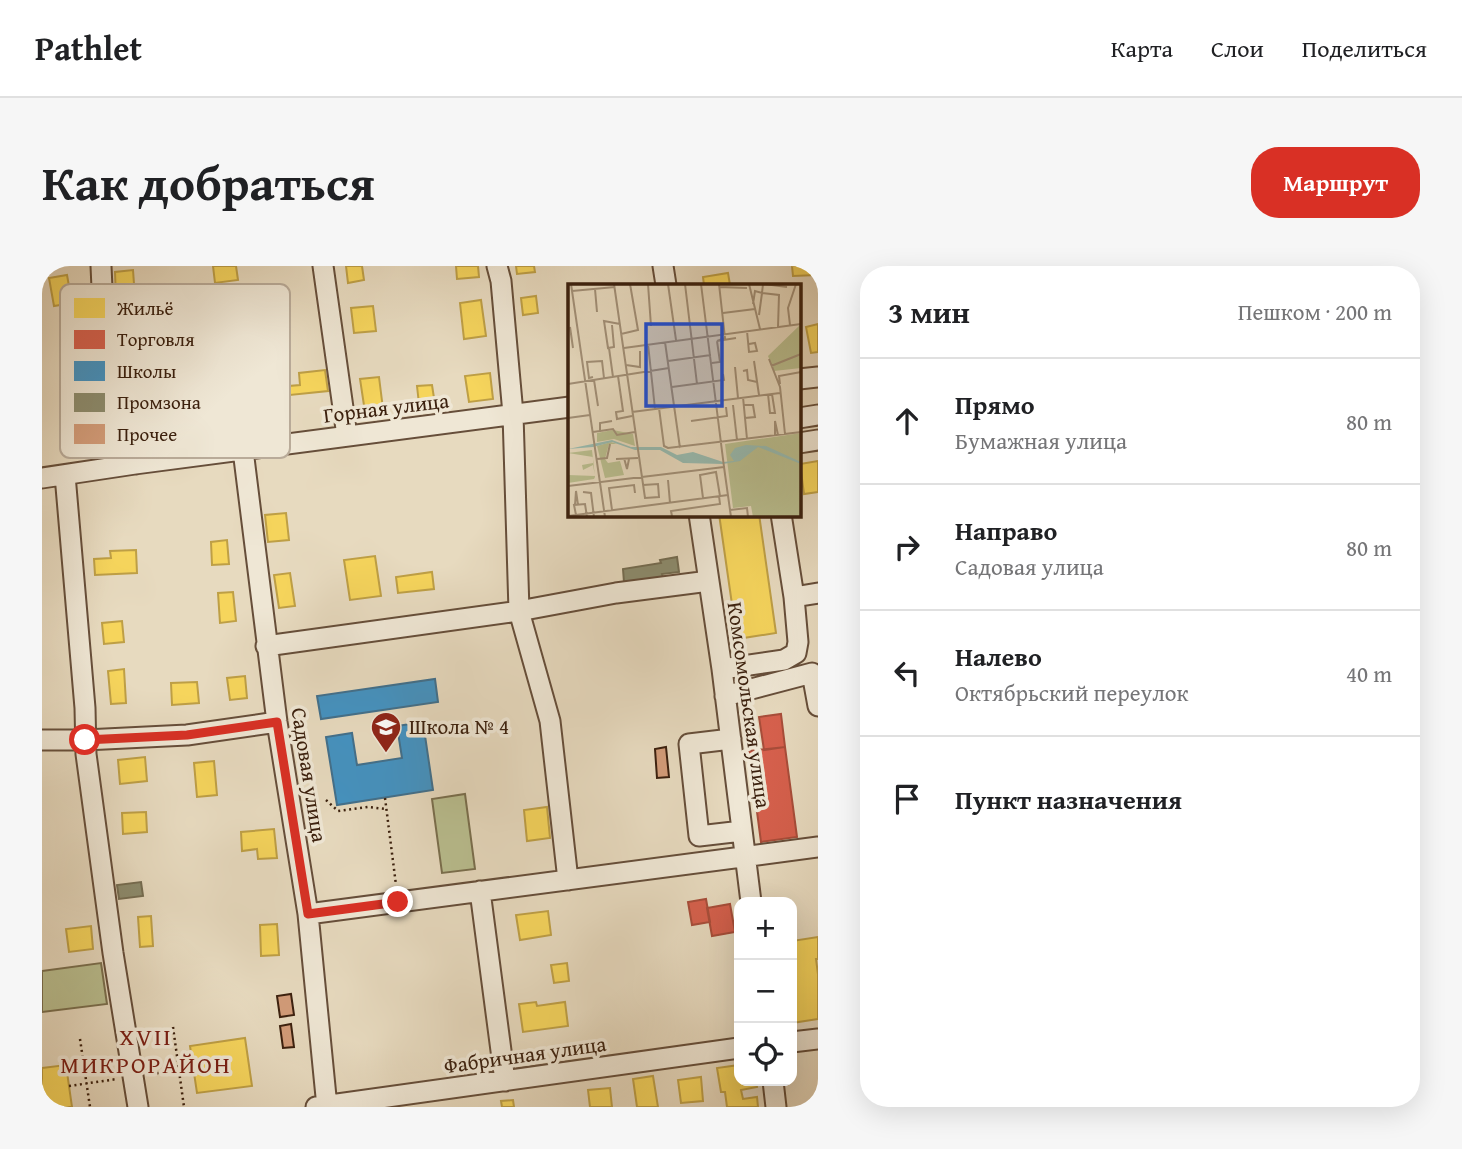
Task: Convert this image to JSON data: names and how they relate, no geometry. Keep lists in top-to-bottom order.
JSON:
{
  "streets": {
    "street": [
      "Горная улица",
      "Комсомольская улица",
      "Садовая улица",
      "Фабричная улица"
    ]
  },
  "crossings": [
    ["Садовая улица", "Фабричная улица"]
  ],
  "districts": ["XVII МИКРОРАЙОН"],
  "places": {
    "school or university": ["Школа № 4"]
  },
  "legend": [
    "Жильё",
    "Торговля",
    "Школы",
    "Промзона",
    "Прочее"
  ],
  "page": {
    "header": "Pathlet",
    "nav": ["Карта", "Слои", "Поделиться"],
    "title": "Как добраться",
    "buttons": "Маршрут",
    "heading": ["3 мин", "Пешком · 200 m"],
    "list": [
      ["Прямо", "Бумажная улица", "80 m"],
      ["Направо", "Садовая улица", "80 m"],
      ["Налево", "Октябрьский переулок", "40 m"],
      "Пункт назначения"
    ],
    "map_buttons": ["+", "−"]
  }
}
